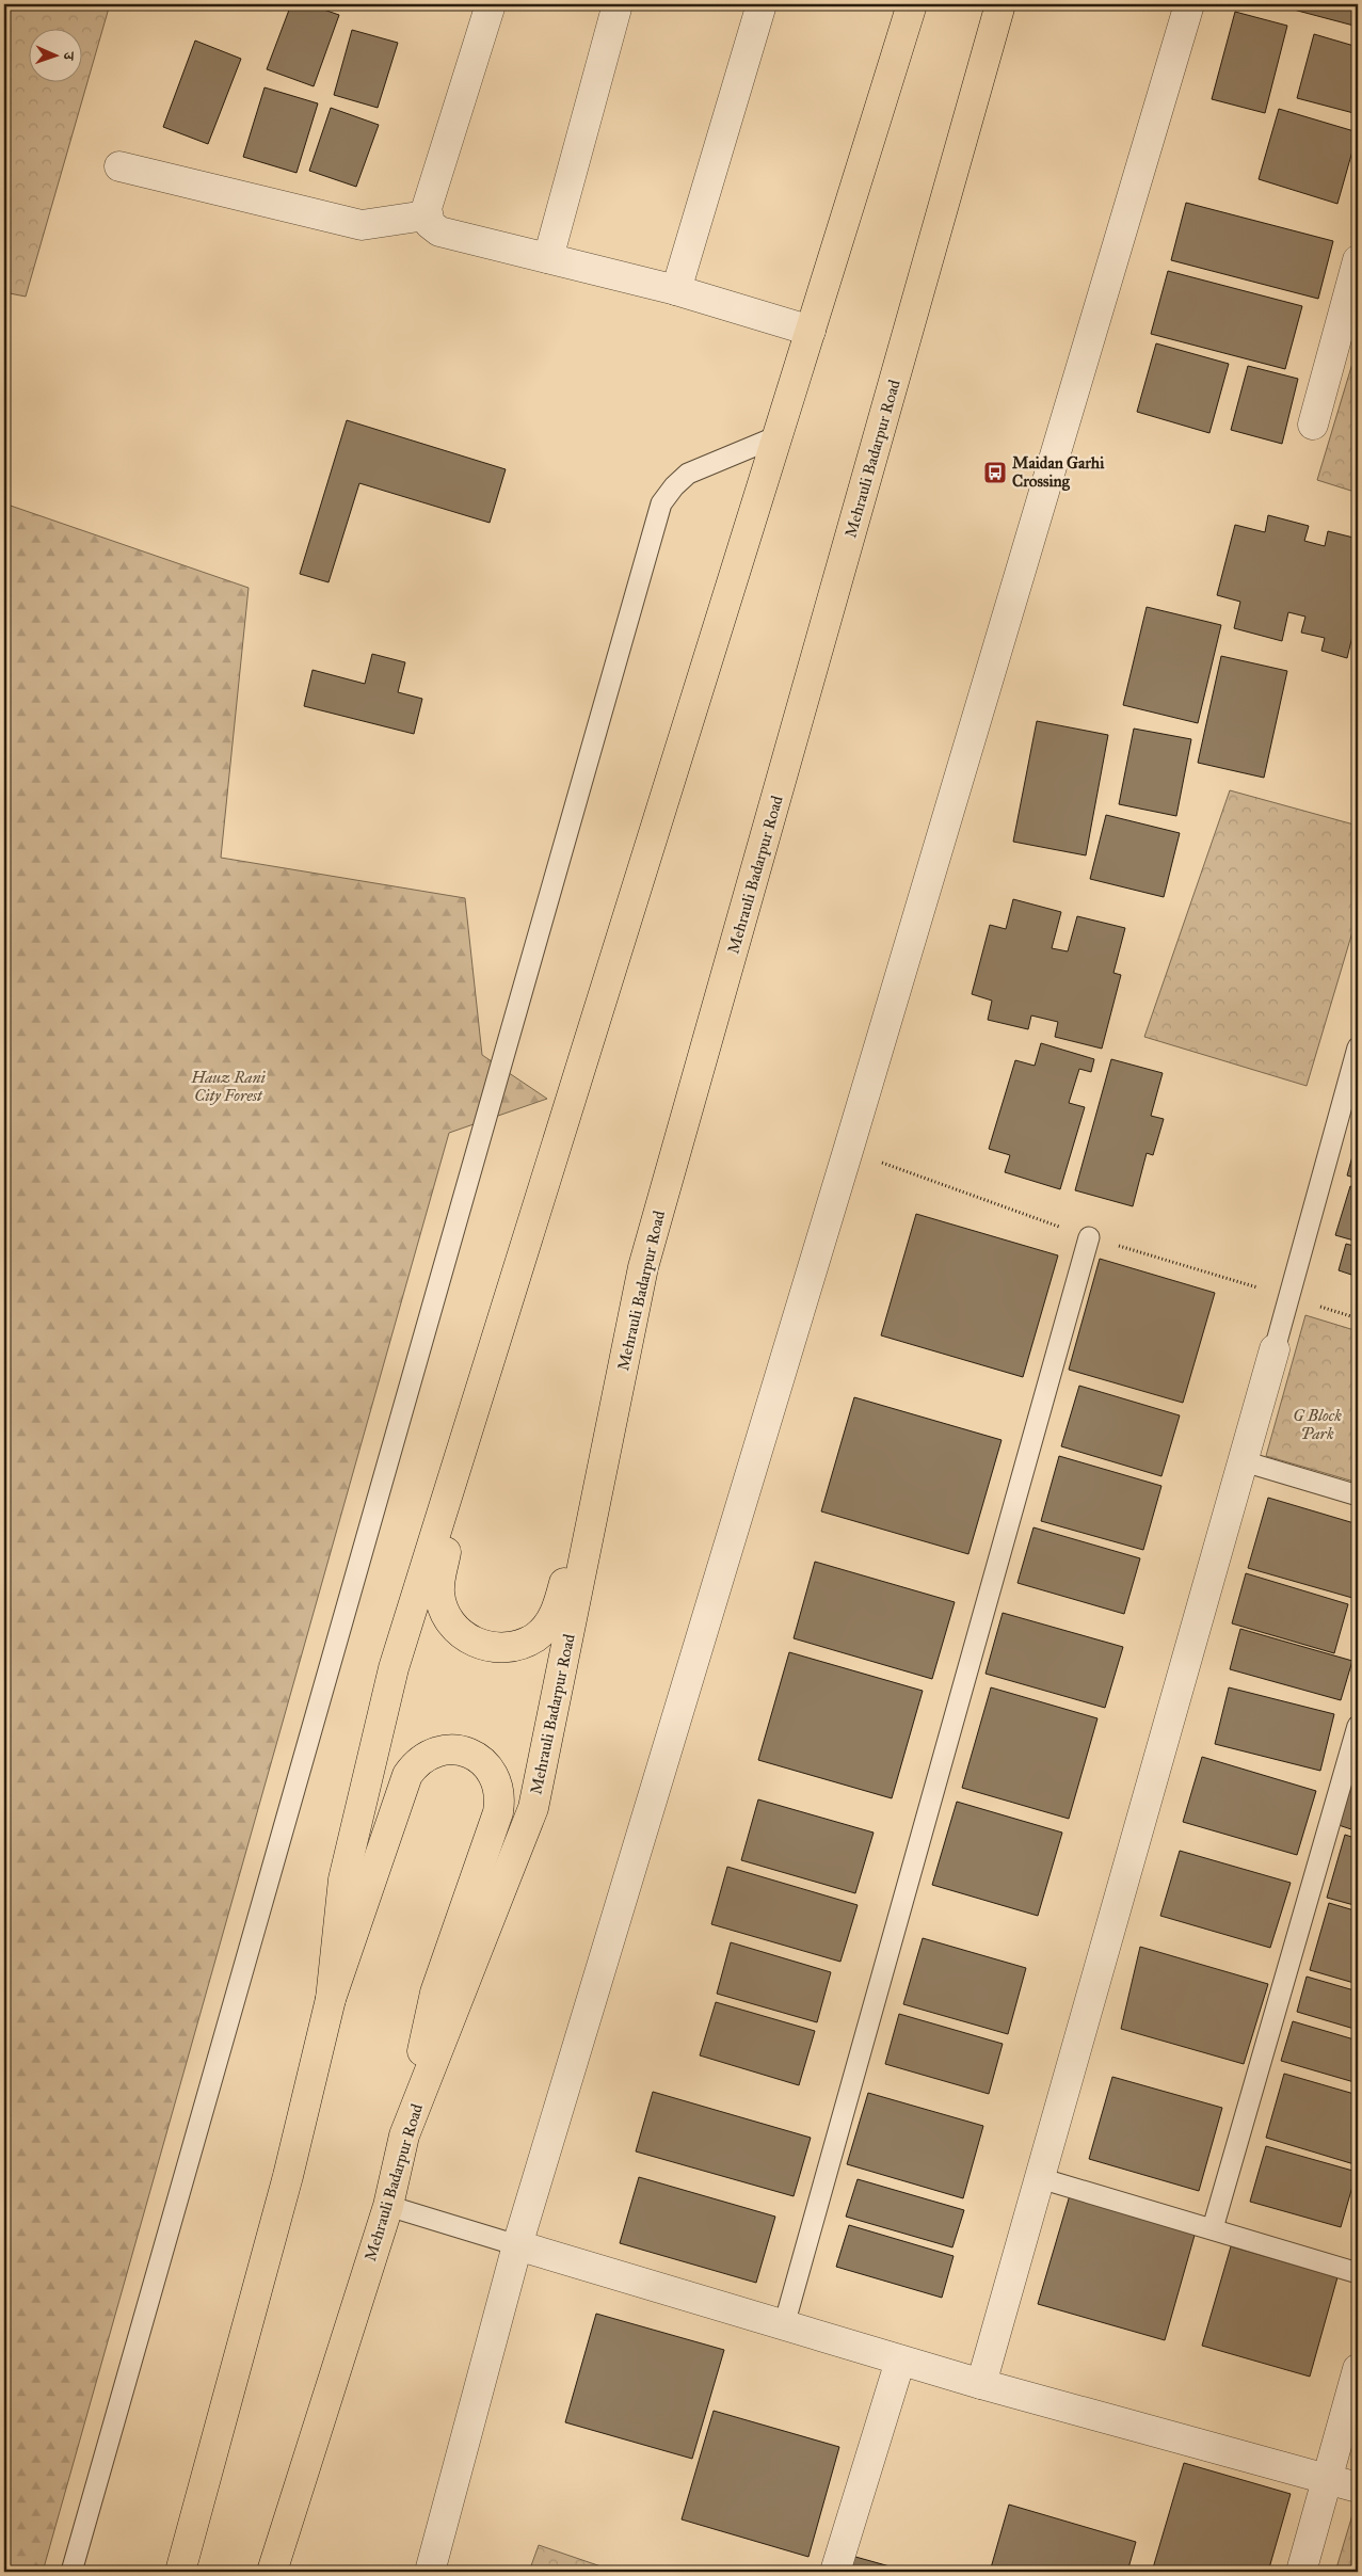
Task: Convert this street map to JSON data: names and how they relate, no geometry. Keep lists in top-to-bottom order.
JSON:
{
  "streets": {
    "main road": ["Mehrauli Badarpur Road"]
  },
  "parks": ["Hauz Rani City Forest", "G Block Park"],
  "places": {
    "bus stop": ["Maidan Garhi Crossing"]
  },
  "north": "right"
}
